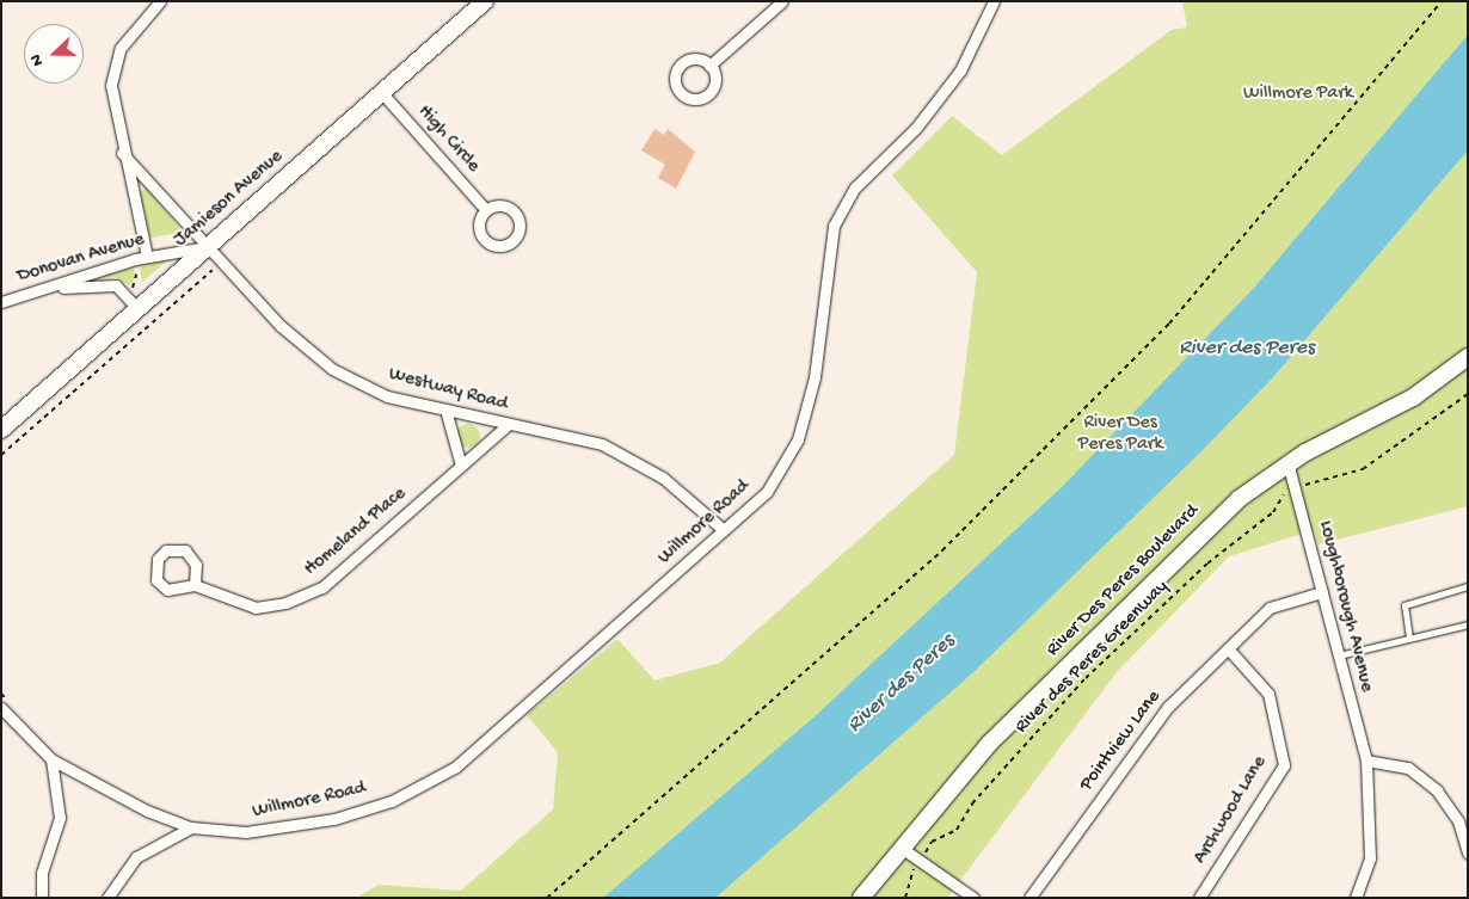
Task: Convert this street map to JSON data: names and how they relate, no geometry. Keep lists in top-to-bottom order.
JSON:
{
  "streets": {
    "main road": ["Jamieson Avenue", "River Des Peres Boulevard"],
    "street": [
      "High Circle",
      "Donovan Avenue",
      "Westway Road",
      "Willmore Road",
      "Homeland Place",
      "Loughborough Avenue",
      "Pointview Lane",
      "Archwood Lane"
    ],
    "path": ["River des Peres Greenway"]
  },
  "crossings": [
    ["High Circle", "Jamieson Avenue"],
    ["Jamieson Avenue", "Donovan Avenue"],
    ["Jamieson Avenue", "Westway Road"],
    ["Donovan Avenue", "Westway Road"],
    ["Westway Road", "Willmore Road"],
    ["Westway Road", "Homeland Place"],
    ["River Des Peres Boulevard", "Loughborough Avenue"],
    ["Loughborough Avenue", "Pointview Lane"],
    ["Pointview Lane", "Archwood Lane"]
  ],
  "water": ["River des Peres"],
  "parks": ["Willmore Park", "River Des Peres Park"],
  "north": "left"
}
